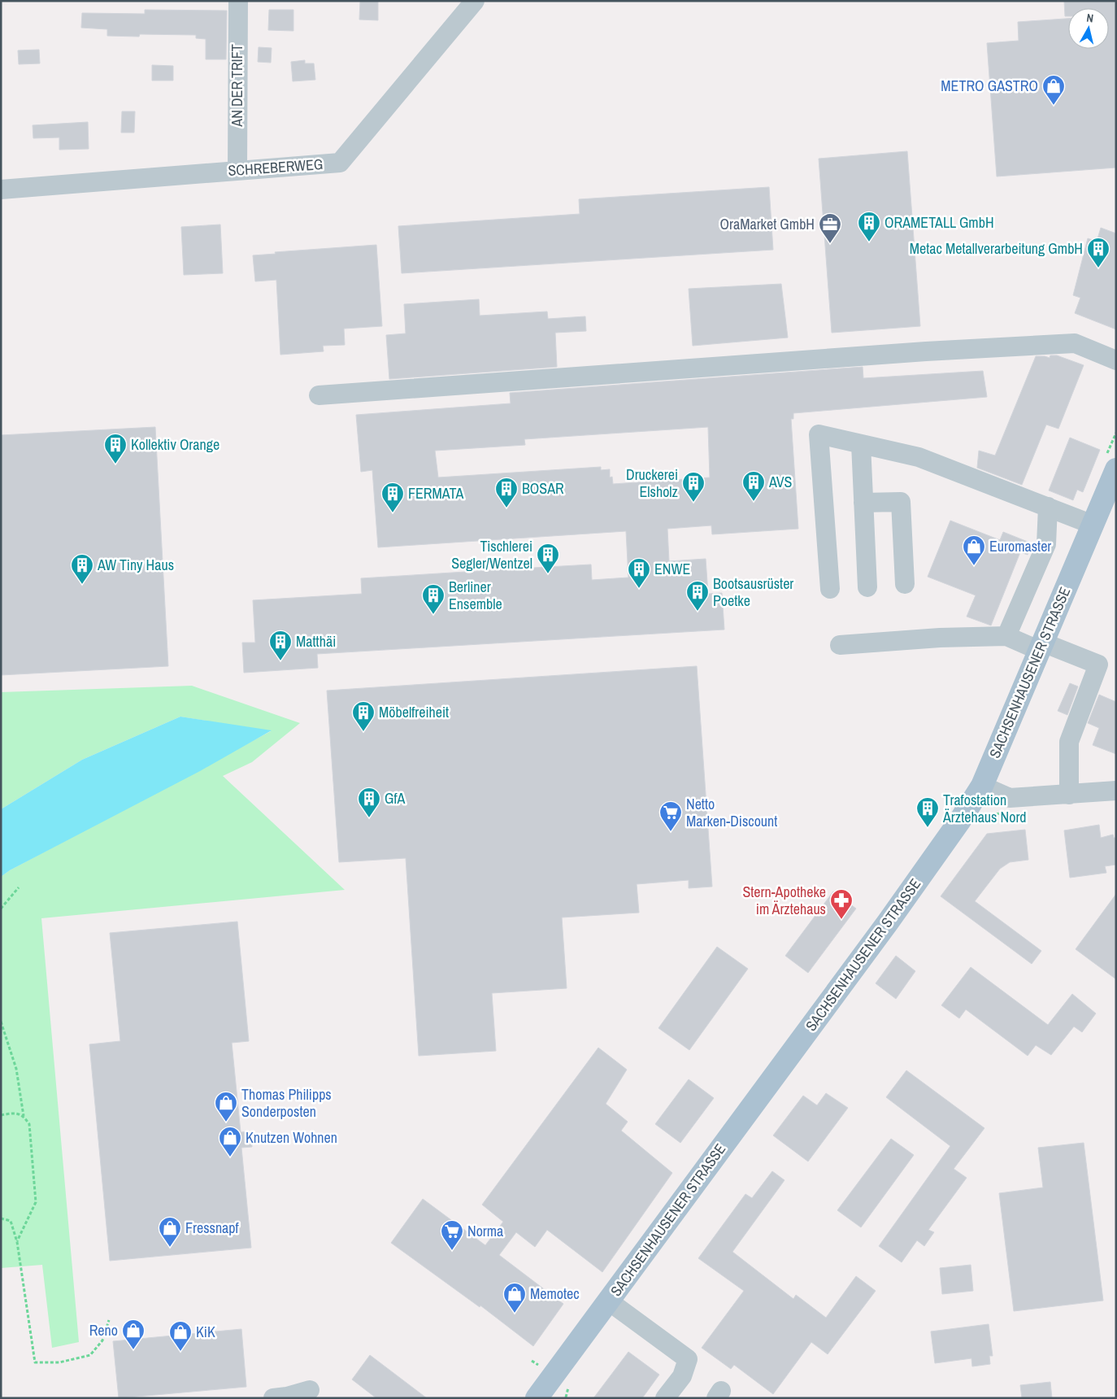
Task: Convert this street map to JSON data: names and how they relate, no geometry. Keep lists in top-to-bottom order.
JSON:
{
  "streets": {
    "main road": ["SACHSENHAUSENER STRASSE"],
    "street": ["AN DER TRIFT", "SCHREBERWEG"]
  },
  "crossings": [
    ["AN DER TRIFT", "SCHREBERWEG"]
  ],
  "places": {
    "shop": [
      "METRO GASTRO",
      "Euromaster",
      "Thomas Philipps Sonderposten",
      "Knutzen Wohnen",
      "Fressnapf",
      "Memotec",
      "Reno",
      "KiK"
    ],
    "building": [
      "ORAMETALL GmbH",
      "Metac Metallverarbeitung GmbH",
      "Kollektiv Orange",
      "AVS",
      "Druckerei Elsholz",
      "BOSAR",
      "FERMATA",
      "Tischlerei Segler/Wentzel",
      "AW Tiny Haus",
      "ENWE",
      "Bootsausrüster Poetke",
      "Berliner Ensemble",
      "Matthäi",
      "Möbelfreiheit",
      "GfA",
      "Trafostation Ärztehaus Nord"
    ],
    "office": ["OraMarket GmbH"],
    "supermarket": ["Netto Marken-Discount", "Norma"],
    "pharmacy": ["Stern-Apotheke im Ärztehaus"]
  },
  "north": "top"
}
